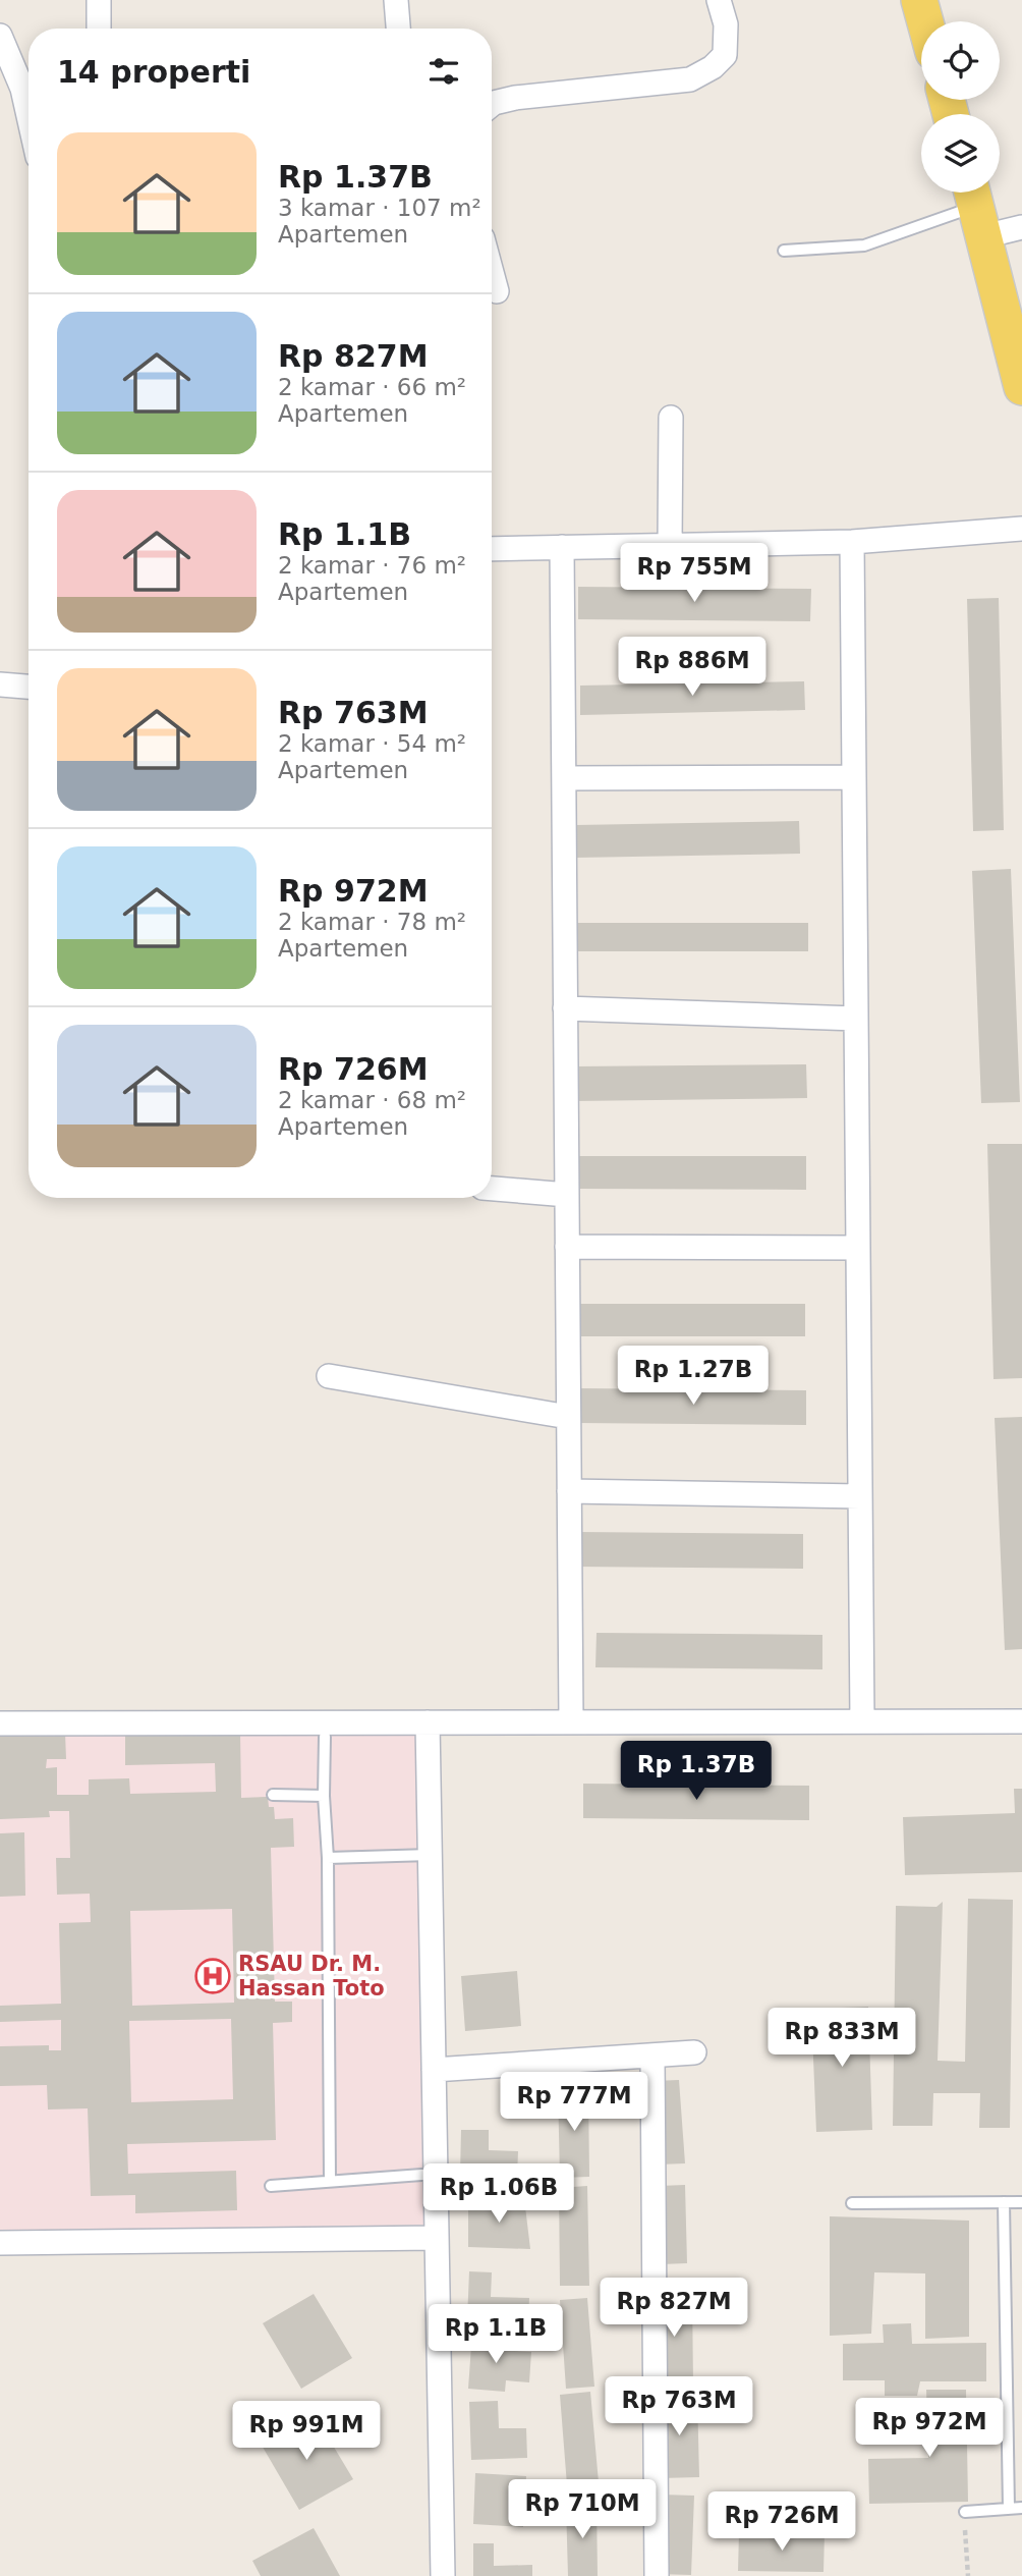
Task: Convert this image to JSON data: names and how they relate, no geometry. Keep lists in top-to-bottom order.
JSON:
{
  "places": {
    "hospital": ["RSAU Dr. M. Hassan Toto"]
  },
  "page": {
    "heading": "14 properti",
    "list": [
      {
        "name": "Rp 1.37B",
        "note": "3 kamar · 107 m² · Apartemen"
      },
      {
        "name": "Rp 827M",
        "note": "2 kamar · 66 m² · Apartemen"
      },
      {
        "name": "Rp 1.1B",
        "note": "2 kamar · 76 m² · Apartemen"
      },
      {
        "name": "Rp 763M",
        "note": "2 kamar · 54 m² · Apartemen"
      },
      {
        "name": "Rp 972M",
        "note": "2 kamar · 78 m² · Apartemen"
      },
      {
        "name": "Rp 726M",
        "note": "2 kamar · 68 m² · Apartemen"
      }
    ],
    "price": [
      "Rp 755M",
      "Rp 886M",
      "Rp 1.27B",
      "Rp 1.37B",
      "Rp 833M",
      "Rp 777M",
      "Rp 1.06B",
      "Rp 827M",
      "Rp 1.1B",
      "Rp 763M",
      "Rp 972M",
      "Rp 991M",
      "Rp 710M",
      "Rp 726M"
    ]
  }
}
